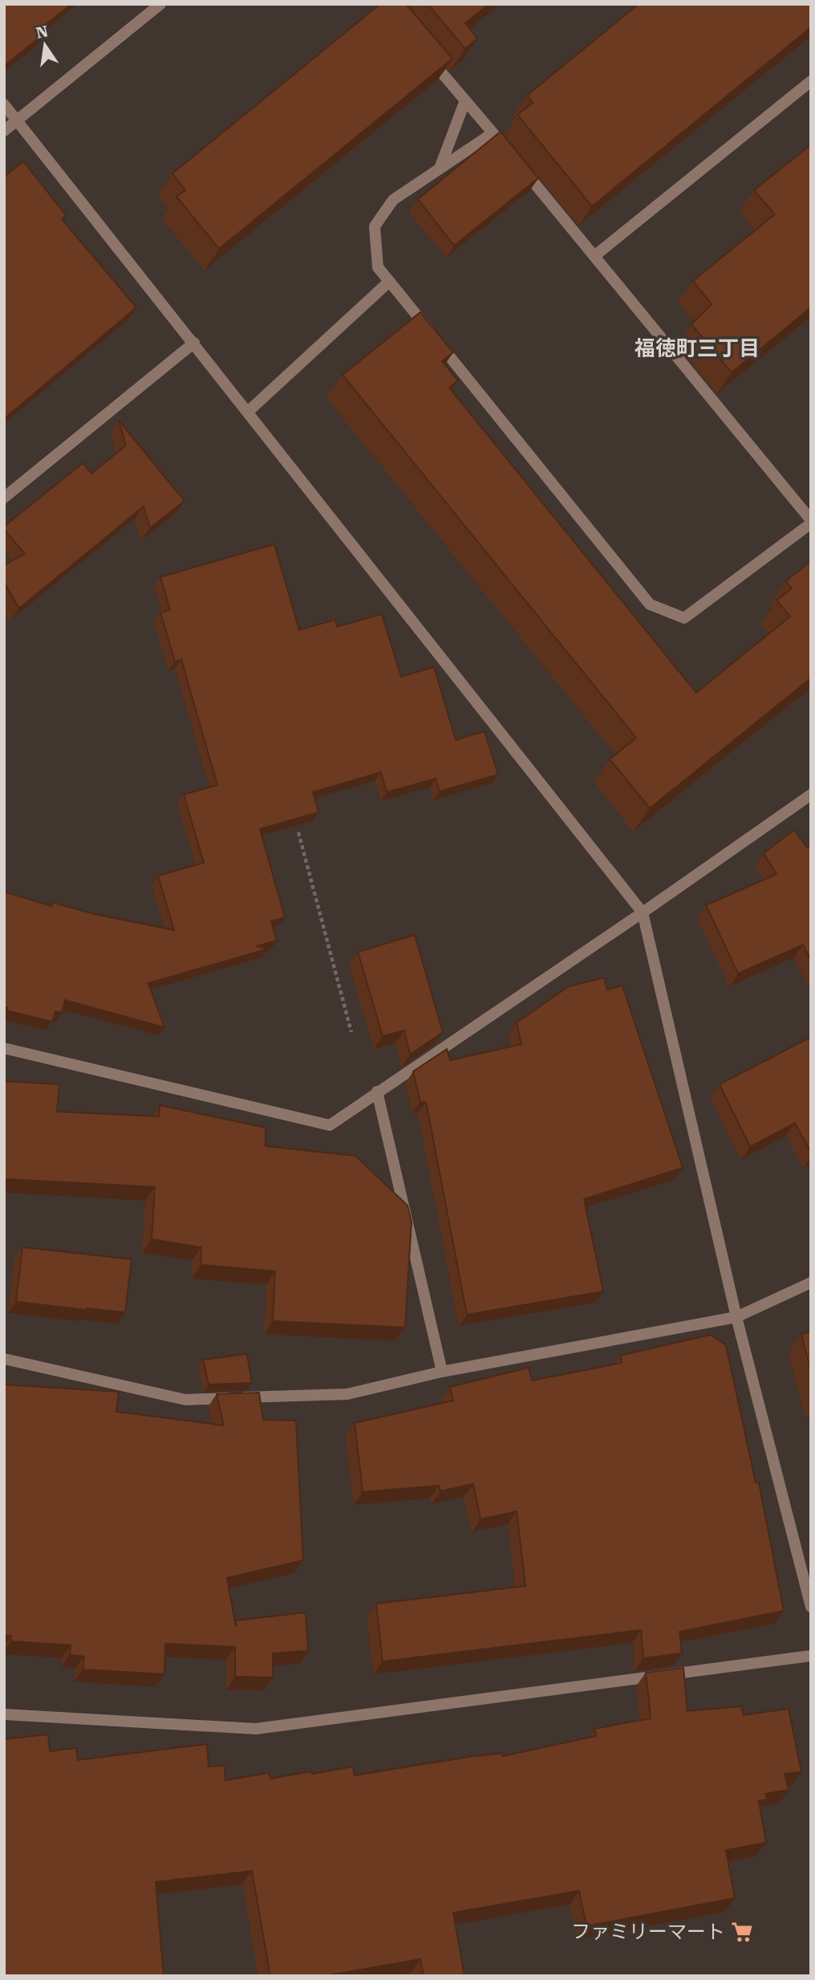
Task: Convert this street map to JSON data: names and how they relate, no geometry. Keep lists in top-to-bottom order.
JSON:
{
  "districts": ["福徳町三丁目"],
  "places": {
    "supermarket": ["ファミリーマート"]
  },
  "north": "top"
}
